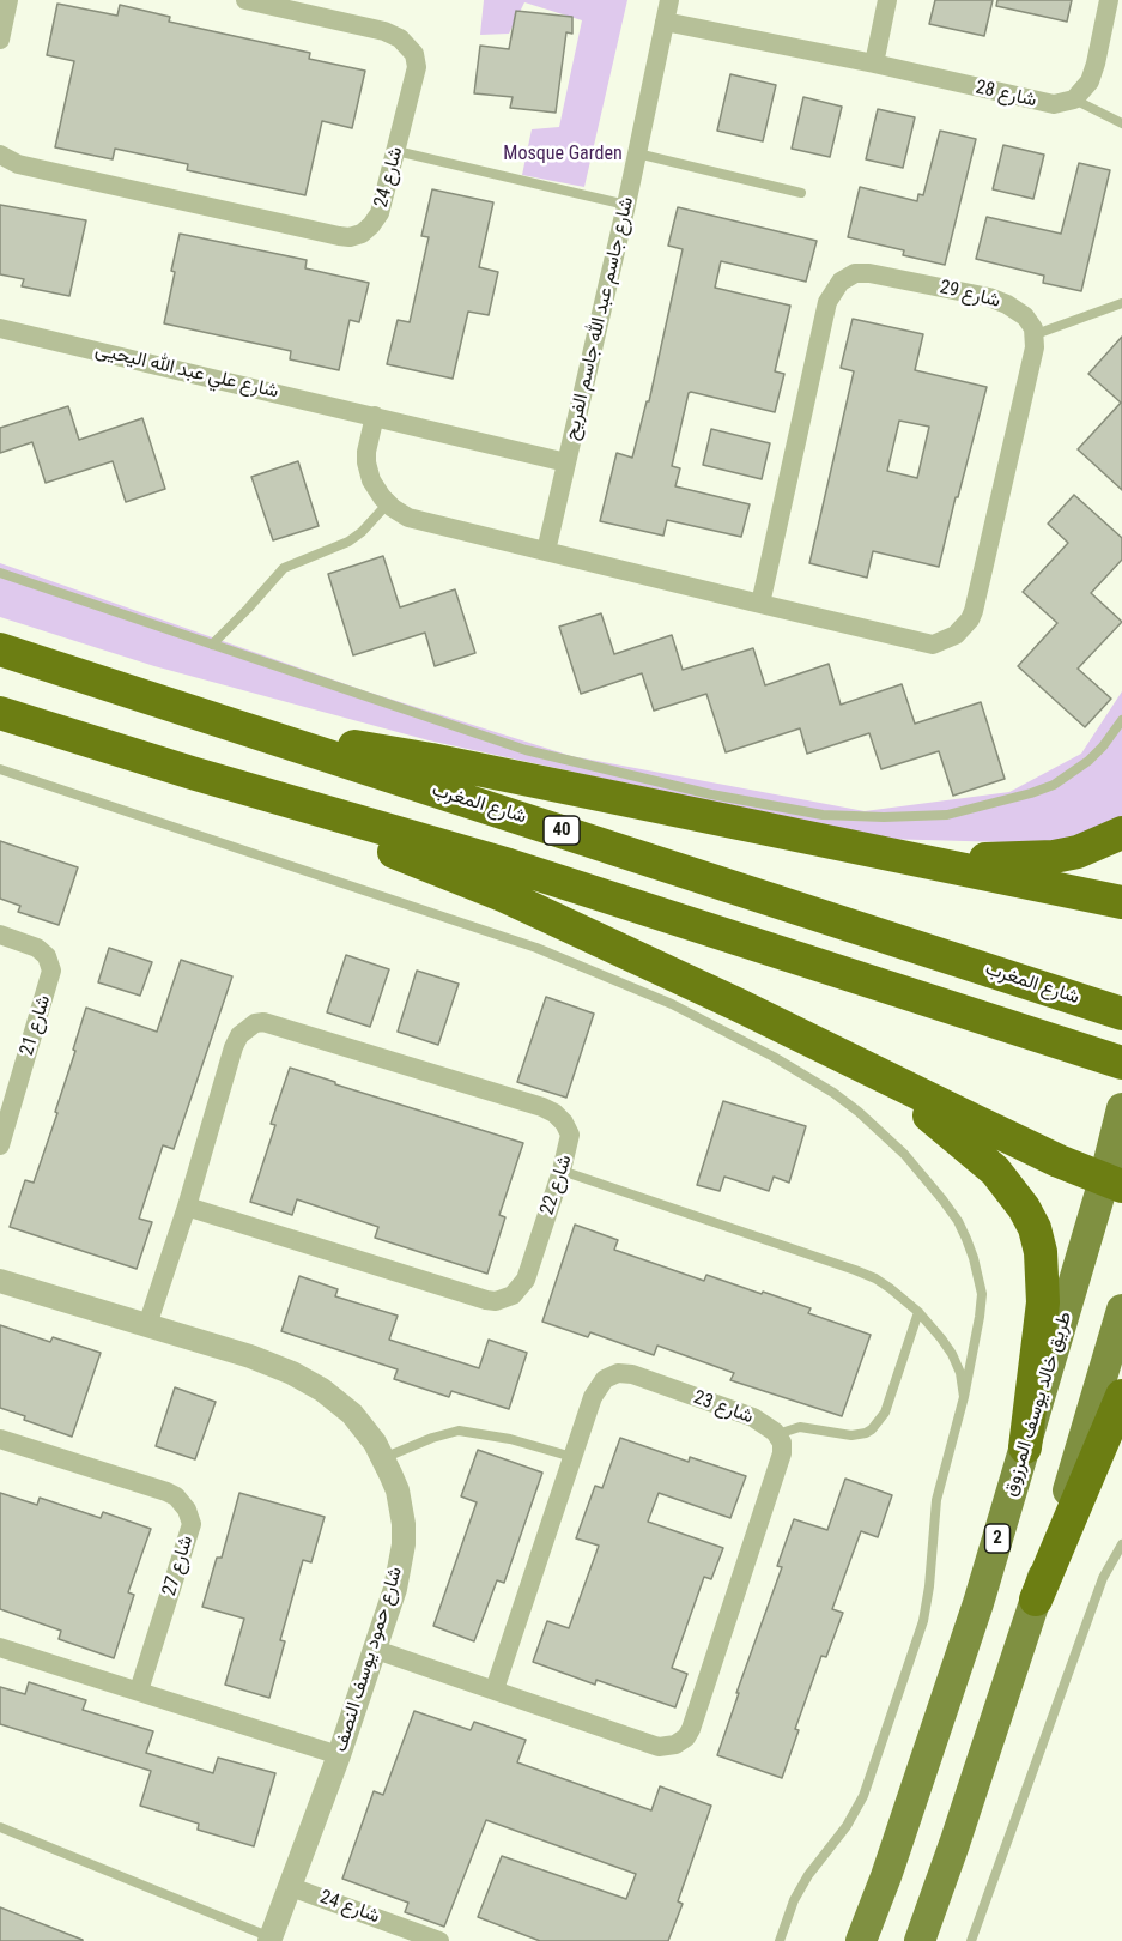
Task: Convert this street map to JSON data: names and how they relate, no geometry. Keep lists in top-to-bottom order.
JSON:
{
  "streets": {
    "highway": ["شارع المغرب", "40"],
    "main road": ["طريق خالد يوسف المرزوق", "2"],
    "street": [
      "شارع 28",
      "شارع 24",
      "شارع 29",
      "شارع جاسم عبد الله جاسم الفريح",
      "شارع علي عبد الله اليحيى",
      "شارع 21",
      "شارع 22",
      "شارع 23",
      "شارع 27",
      "شارع حمود يوسف النصف"
    ]
  },
  "crossings": [
    ["شارع 28", "شارع جاسم عبد الله جاسم الفريح"],
    ["شارع 24", "شارع حمود يوسف النصف"],
    ["شارع جاسم عبد الله جاسم الفريح", "شارع علي عبد الله اليحيى"],
    ["شارع 22", "شارع حمود يوسف النصف"],
    ["شارع 23", "شارع حمود يوسف النصف"]
  ],
  "parks": ["Mosque Garden"]
}
